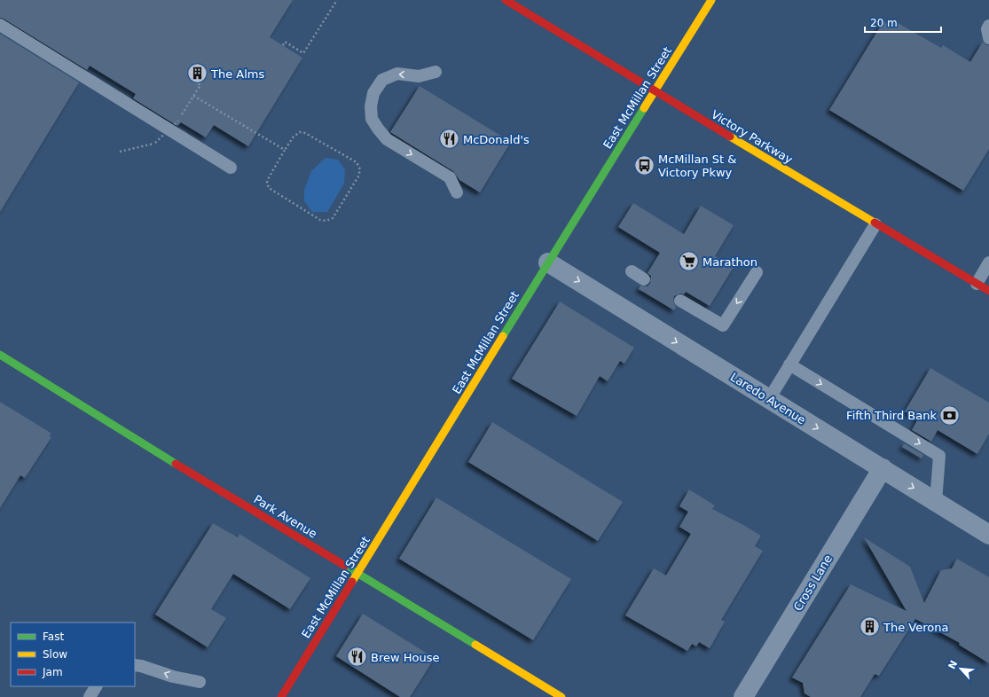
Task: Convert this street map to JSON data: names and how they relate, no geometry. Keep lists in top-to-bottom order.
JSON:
{
  "streets": {
    "street": [
      "East McMillan Street",
      "Victory Parkway",
      "Laredo Avenue",
      "Park Avenue",
      "Cross Lane"
    ]
  },
  "crossings": [
    ["East McMillan Street", "Victory Parkway"],
    ["East McMillan Street", "Laredo Avenue"],
    ["East McMillan Street", "Park Avenue"],
    ["Laredo Avenue", "Cross Lane"]
  ],
  "one_way": ["Laredo Avenue"],
  "places": {
    "building": ["The Alms", "The Verona"],
    "restaurant": ["McDonald's", "Brew House"],
    "bus stop": ["McMillan St & Victory Pkwy"],
    "supermarket": ["Marathon"],
    "bank": ["Fifth Third Bank"]
  },
  "legend": ["Fast", "Slow", "Jam"],
  "scale_bar": "20 m",
  "north": "top left"
}
